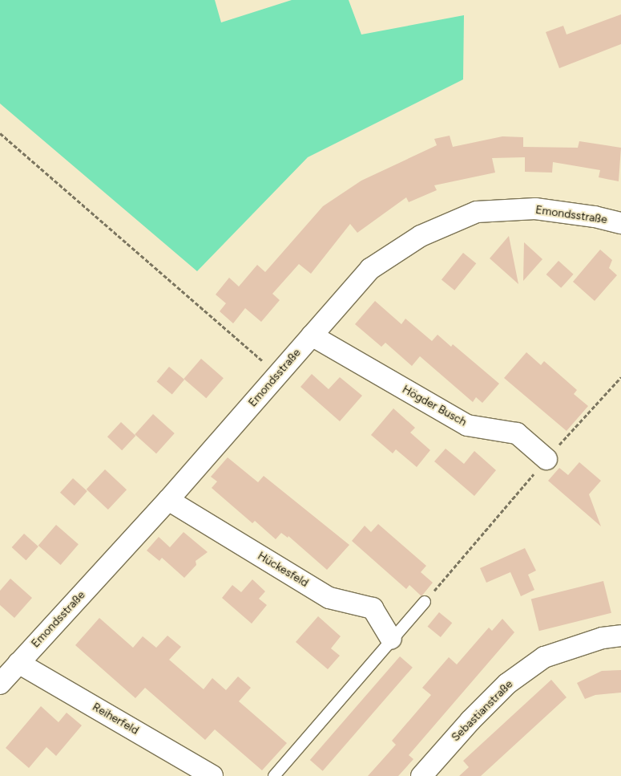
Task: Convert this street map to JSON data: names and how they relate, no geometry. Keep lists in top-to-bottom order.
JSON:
{
  "streets": {
    "street": [
      "Emondsstraße",
      "Högder Busch",
      "Hückesfeld",
      "Sebastianstraße",
      "Reiherfeld"
    ]
  },
  "crossings": [
    ["Emondsstraße", "Högder Busch"],
    ["Emondsstraße", "Hückesfeld"],
    ["Emondsstraße", "Reiherfeld"]
  ]
}
